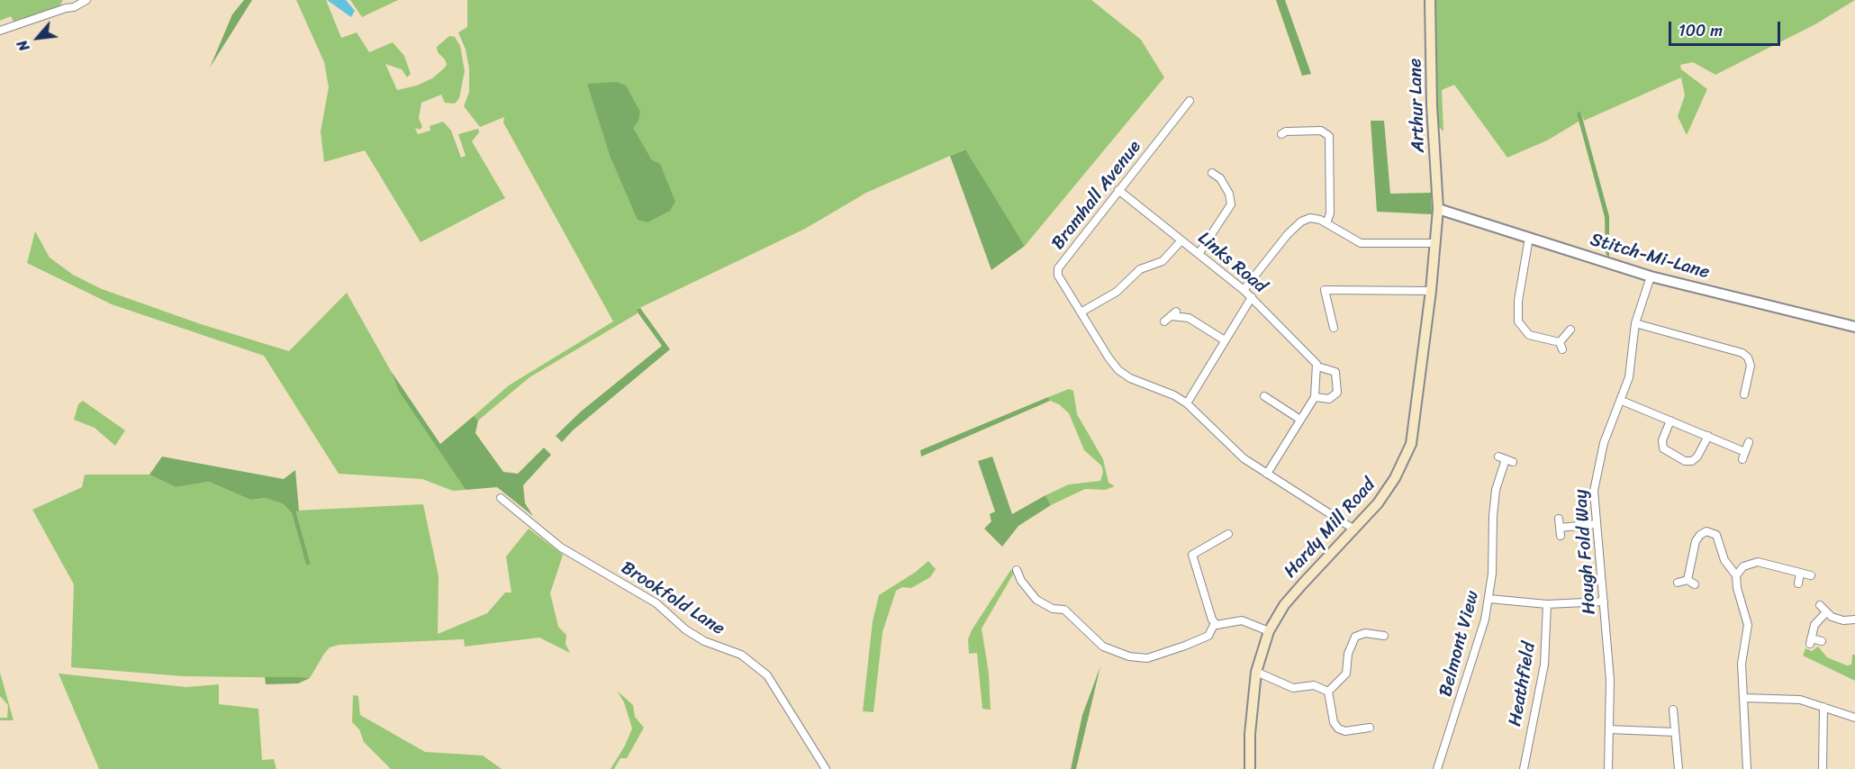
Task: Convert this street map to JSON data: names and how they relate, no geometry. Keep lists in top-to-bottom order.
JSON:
{
  "streets": {
    "main road": ["Arthur Lane", "Hardy Mill Road"],
    "street": [
      "Bramhall Avenue",
      "Stitch-Mi-Lane",
      "Links Road",
      "Hough Fold Way",
      "Brookfold Lane",
      "Belmont View",
      "Heathfield"
    ]
  },
  "crossings": [
    ["Arthur Lane", "Stitch-Mi-Lane"],
    ["Arthur Lane", "Hardy Mill Road"],
    ["Bramhall Avenue", "Links Road"],
    ["Bramhall Avenue", "Hardy Mill Road"],
    ["Stitch-Mi-Lane", "Hardy Mill Road"],
    ["Stitch-Mi-Lane", "Hough Fold Way"]
  ],
  "scale_bar": "100 m",
  "north": "bottom left"
}
